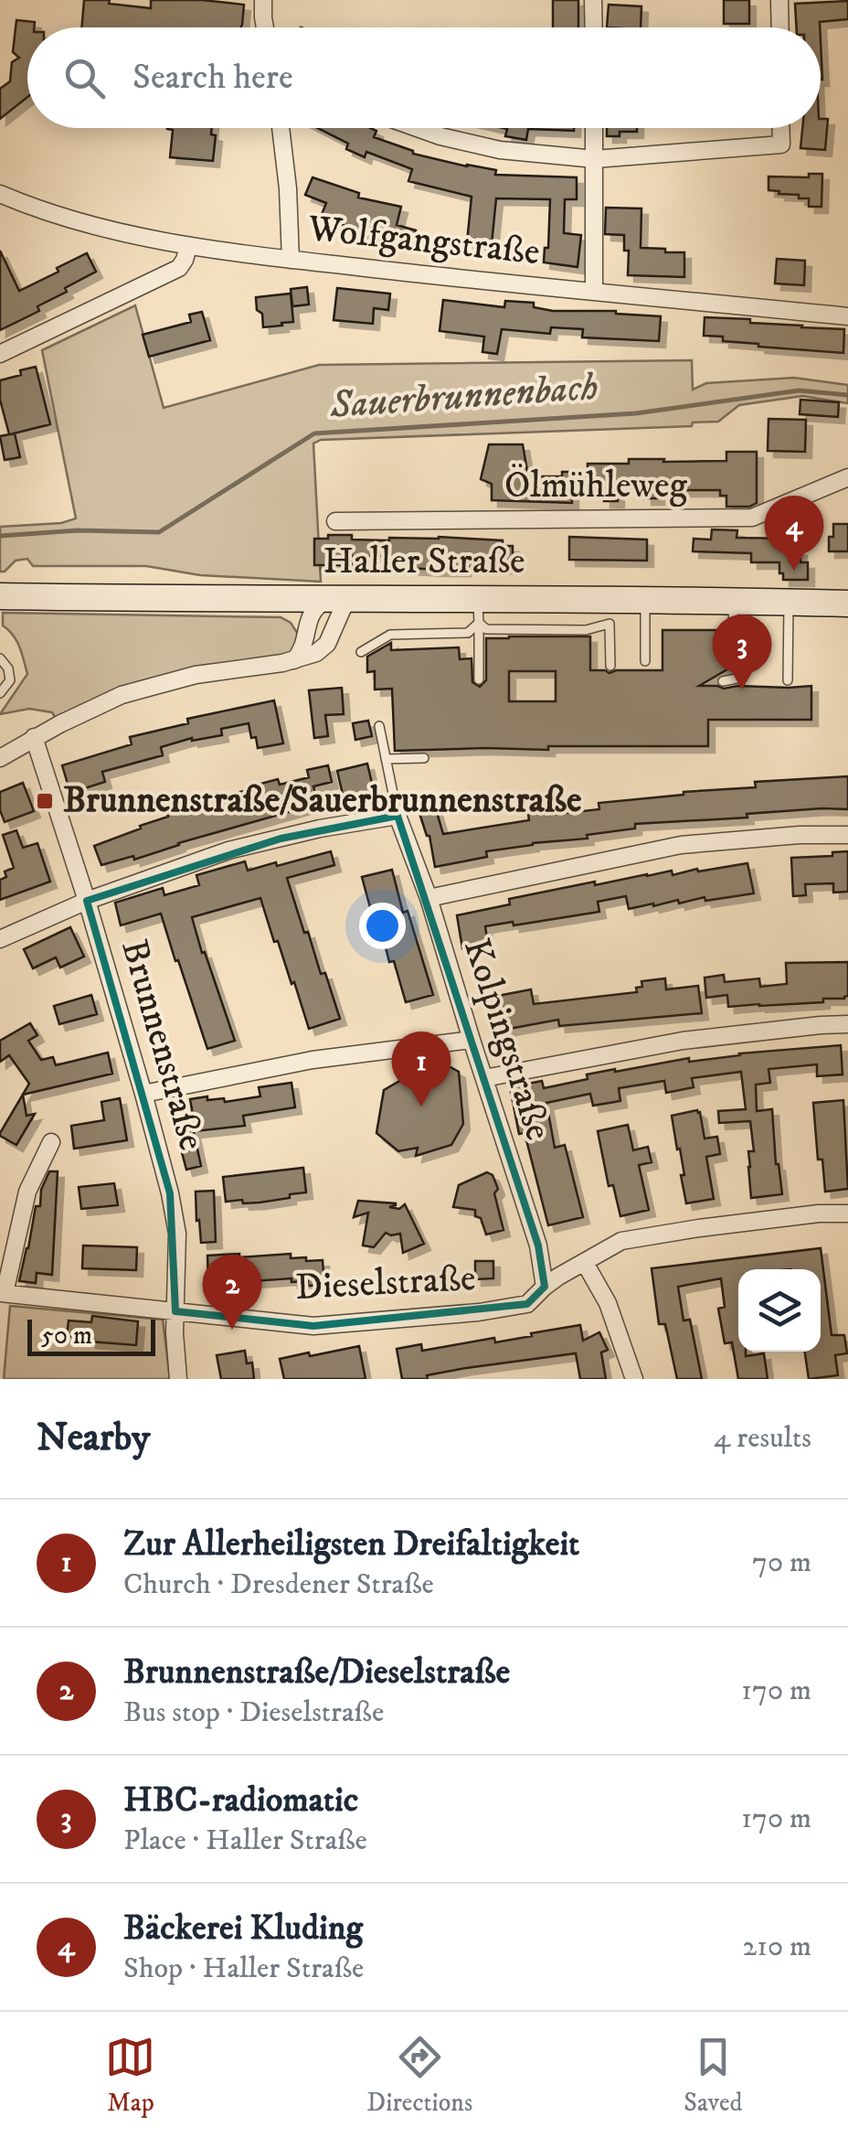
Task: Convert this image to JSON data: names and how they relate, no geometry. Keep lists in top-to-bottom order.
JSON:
{
  "streets": {
    "main road": ["Haller Straße"],
    "street": [
      "Wolfgangstraße",
      "Ölmühleweg",
      "Kolpingstraße",
      "Brunnenstraße",
      "Dieselstraße"
    ]
  },
  "crossings": [
    ["Kolpingstraße", "Dieselstraße"],
    ["Brunnenstraße", "Dieselstraße"]
  ],
  "water": ["Sauerbrunnenbach"],
  "places": {
    "transit": ["Brunnenstraße/Sauerbrunnenstraße"]
  },
  "scale_bar": "50 m",
  "page": {
    "search": "Search here",
    "pins": [
      "4",
      "3",
      "1",
      "2"
    ],
    "scale": "50 m",
    "heading": ["Nearby", "4 results"],
    "list": [
      {
        "mark": "1",
        "name": "Zur Allerheiligsten Dreifaltigkeit",
        "note": "Church · Dresdener Straße",
        "value": "70 m"
      },
      {
        "mark": "2",
        "name": "Brunnenstraße/Dieselstraße",
        "note": "Bus stop · Dieselstraße",
        "value": "170 m"
      },
      {
        "mark": "3",
        "name": "HBC-radiomatic",
        "note": "Place · Haller Straße",
        "value": "170 m"
      },
      {
        "mark": "4",
        "name": "Bäckerei Kluding",
        "note": "Shop · Haller Straße",
        "value": "210 m"
      }
    ],
    "nav": ["Map", "Directions", "Saved"]
  }
}
